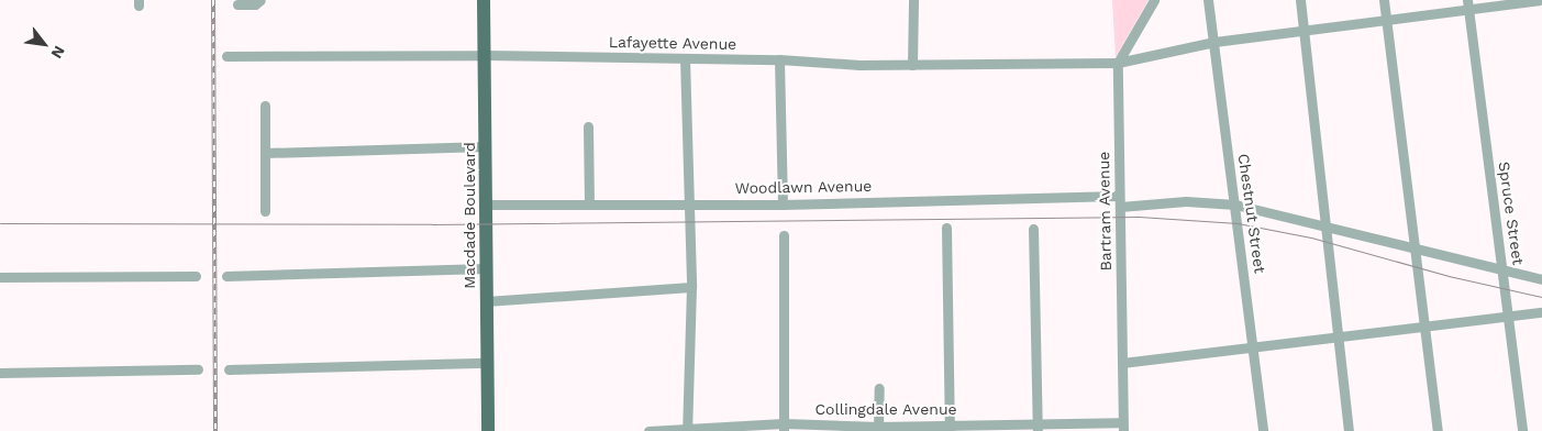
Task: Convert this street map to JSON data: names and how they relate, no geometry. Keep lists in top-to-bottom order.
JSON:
{
  "streets": {
    "main road": ["Macdade Boulevard"],
    "street": [
      "Lafayette Avenue",
      "Woodlawn Avenue",
      "Bartram Avenue",
      "Chestnut Street",
      "Spruce Street",
      "Collingdale Avenue"
    ]
  },
  "crossings": [
    ["Lafayette Avenue", "Bartram Avenue"],
    ["Lafayette Avenue", "Chestnut Street"],
    ["Lafayette Avenue", "Spruce Street"],
    ["Lafayette Avenue", "Macdade Boulevard"],
    ["Woodlawn Avenue", "Bartram Avenue"],
    ["Woodlawn Avenue", "Chestnut Street"],
    ["Woodlawn Avenue", "Spruce Street"],
    ["Woodlawn Avenue", "Macdade Boulevard"],
    ["Bartram Avenue", "Collingdale Avenue"]
  ],
  "north": "bottom right"
}
